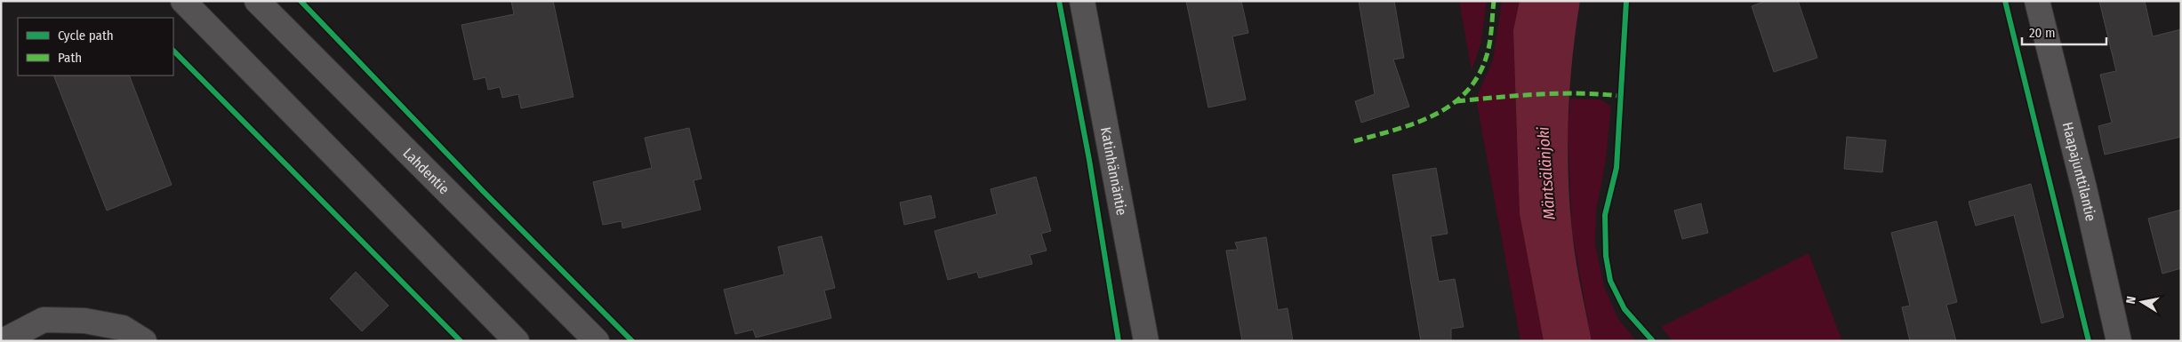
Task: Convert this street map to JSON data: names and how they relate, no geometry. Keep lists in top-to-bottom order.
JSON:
{
  "streets": {
    "main road": ["Lahdentie", "Haapajunttilantie", "Katinhännäntie"]
  },
  "water": ["Mäntsälänjoki"],
  "legend": ["Cycle path", "Path"],
  "scale_bar": "20 m",
  "north": "left"
}
